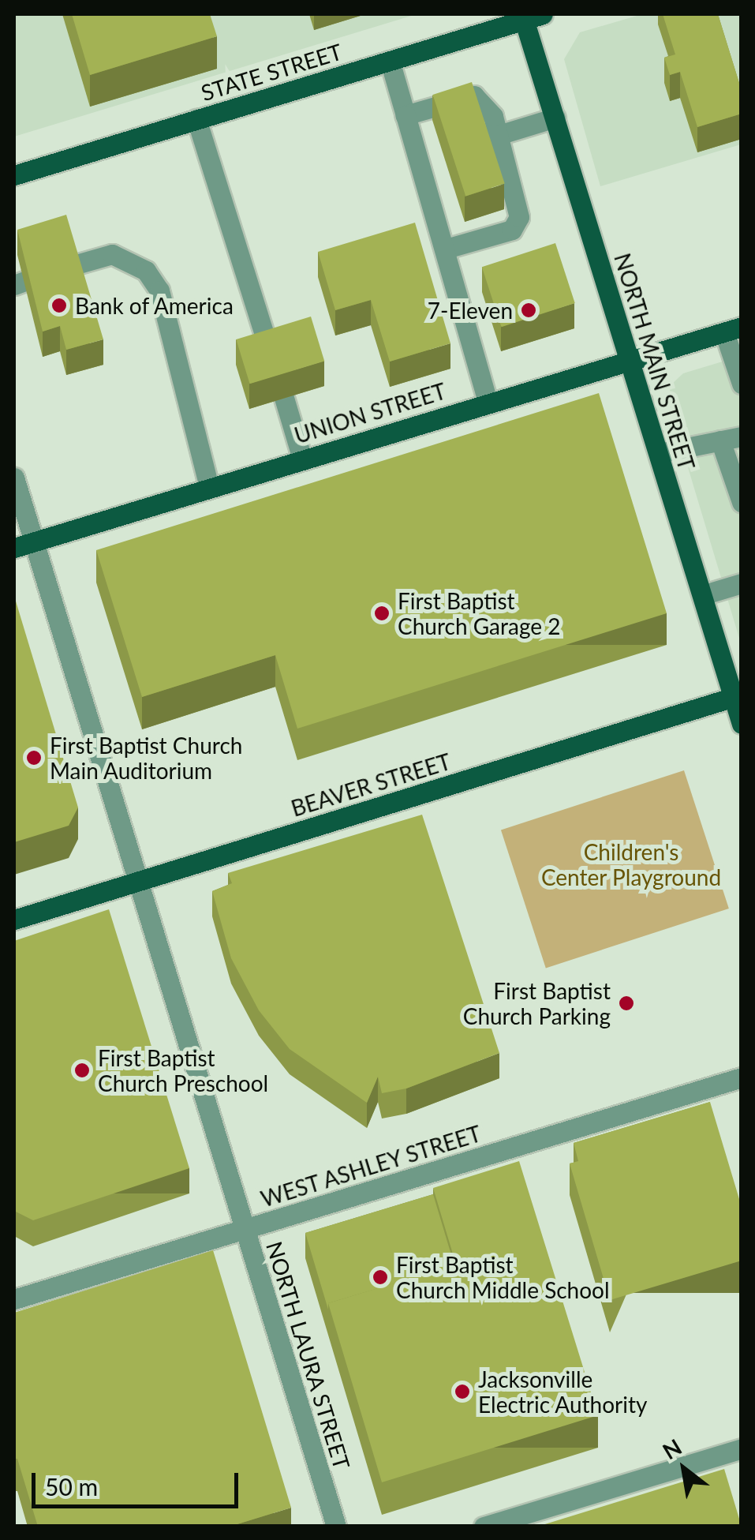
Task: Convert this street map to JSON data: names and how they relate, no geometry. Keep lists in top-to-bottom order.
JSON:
{
  "streets": {
    "main road": [
      "STATE STREET",
      "NORTH MAIN STREET",
      "UNION STREET",
      "BEAVER STREET"
    ],
    "street": ["WEST ASHLEY STREET", "NORTH LAURA STREET"]
  },
  "crossings": [
    ["STATE STREET", "NORTH MAIN STREET"],
    ["NORTH MAIN STREET", "UNION STREET"],
    ["NORTH MAIN STREET", "BEAVER STREET"],
    ["UNION STREET", "NORTH LAURA STREET"],
    ["BEAVER STREET", "NORTH LAURA STREET"],
    ["WEST ASHLEY STREET", "NORTH LAURA STREET"]
  ],
  "parks": ["Children's Center Playground"],
  "places": [
    "Bank of America",
    "7-Eleven",
    "First Baptist Church Garage 2",
    "First Baptist Church Main Auditorium",
    "First Baptist Church Parking",
    "First Baptist Church Preschool",
    "First Baptist Church Middle School",
    "Jacksonville Electric Authority"
  ],
  "scale_bar": "50 m",
  "north": "top left"
}
